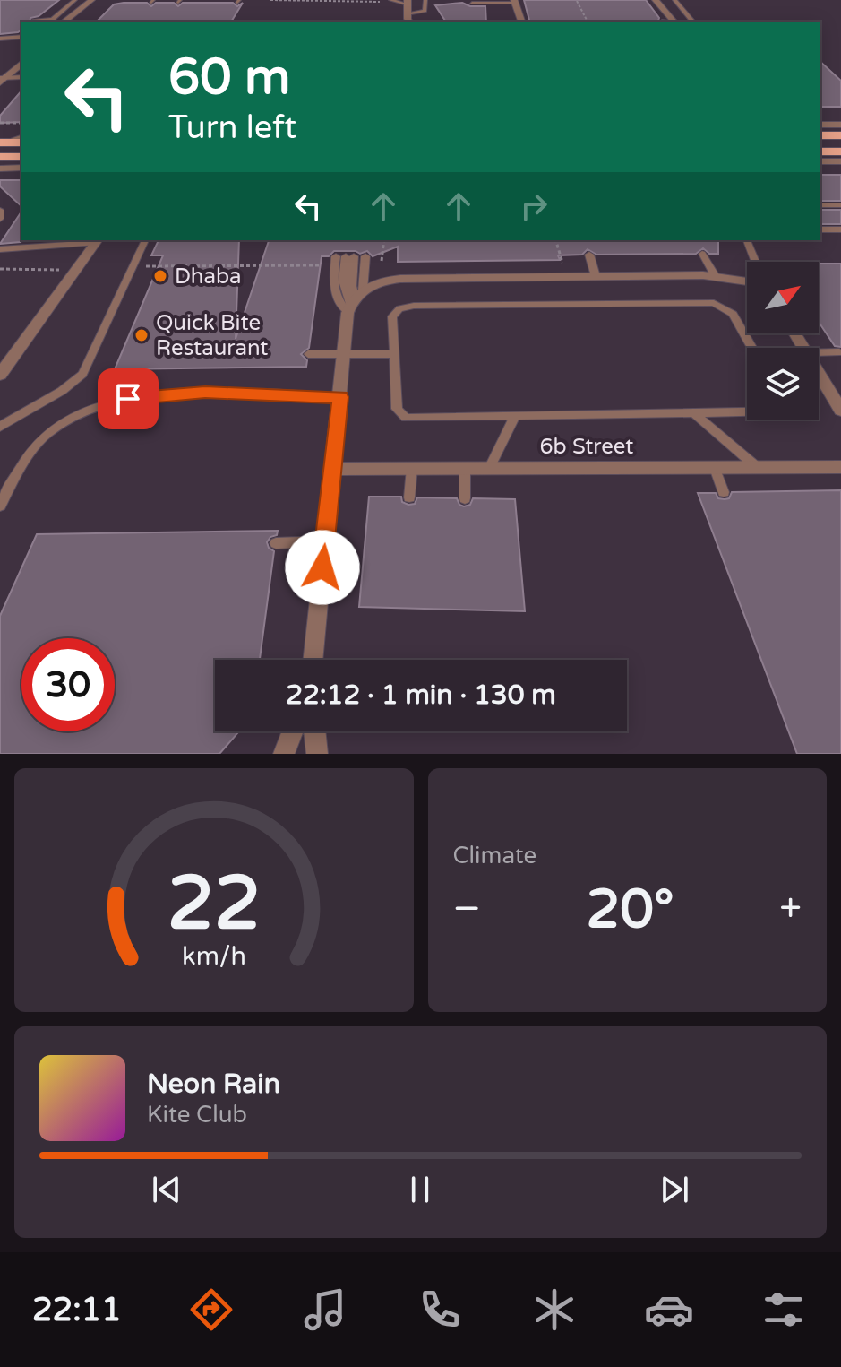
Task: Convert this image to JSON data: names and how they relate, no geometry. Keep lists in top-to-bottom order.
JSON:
{
  "streets": {
    "street": ["6b Street"]
  },
  "places": ["Dhaba", "Quick Bite Restaurant"],
  "north": "top right",
  "page": {
    "turn": ["60 m", "Turn left"],
    "limit": "30",
    "trip": "22:12 · 1 min · 130 m",
    "tile": "Climate",
    "heat": ["−", "20°", "+"],
    "song": ["Neon Rain", "Kite Club"],
    "tabs": "22:11",
    "gauge": ["22", "km/h"]
  }
}
